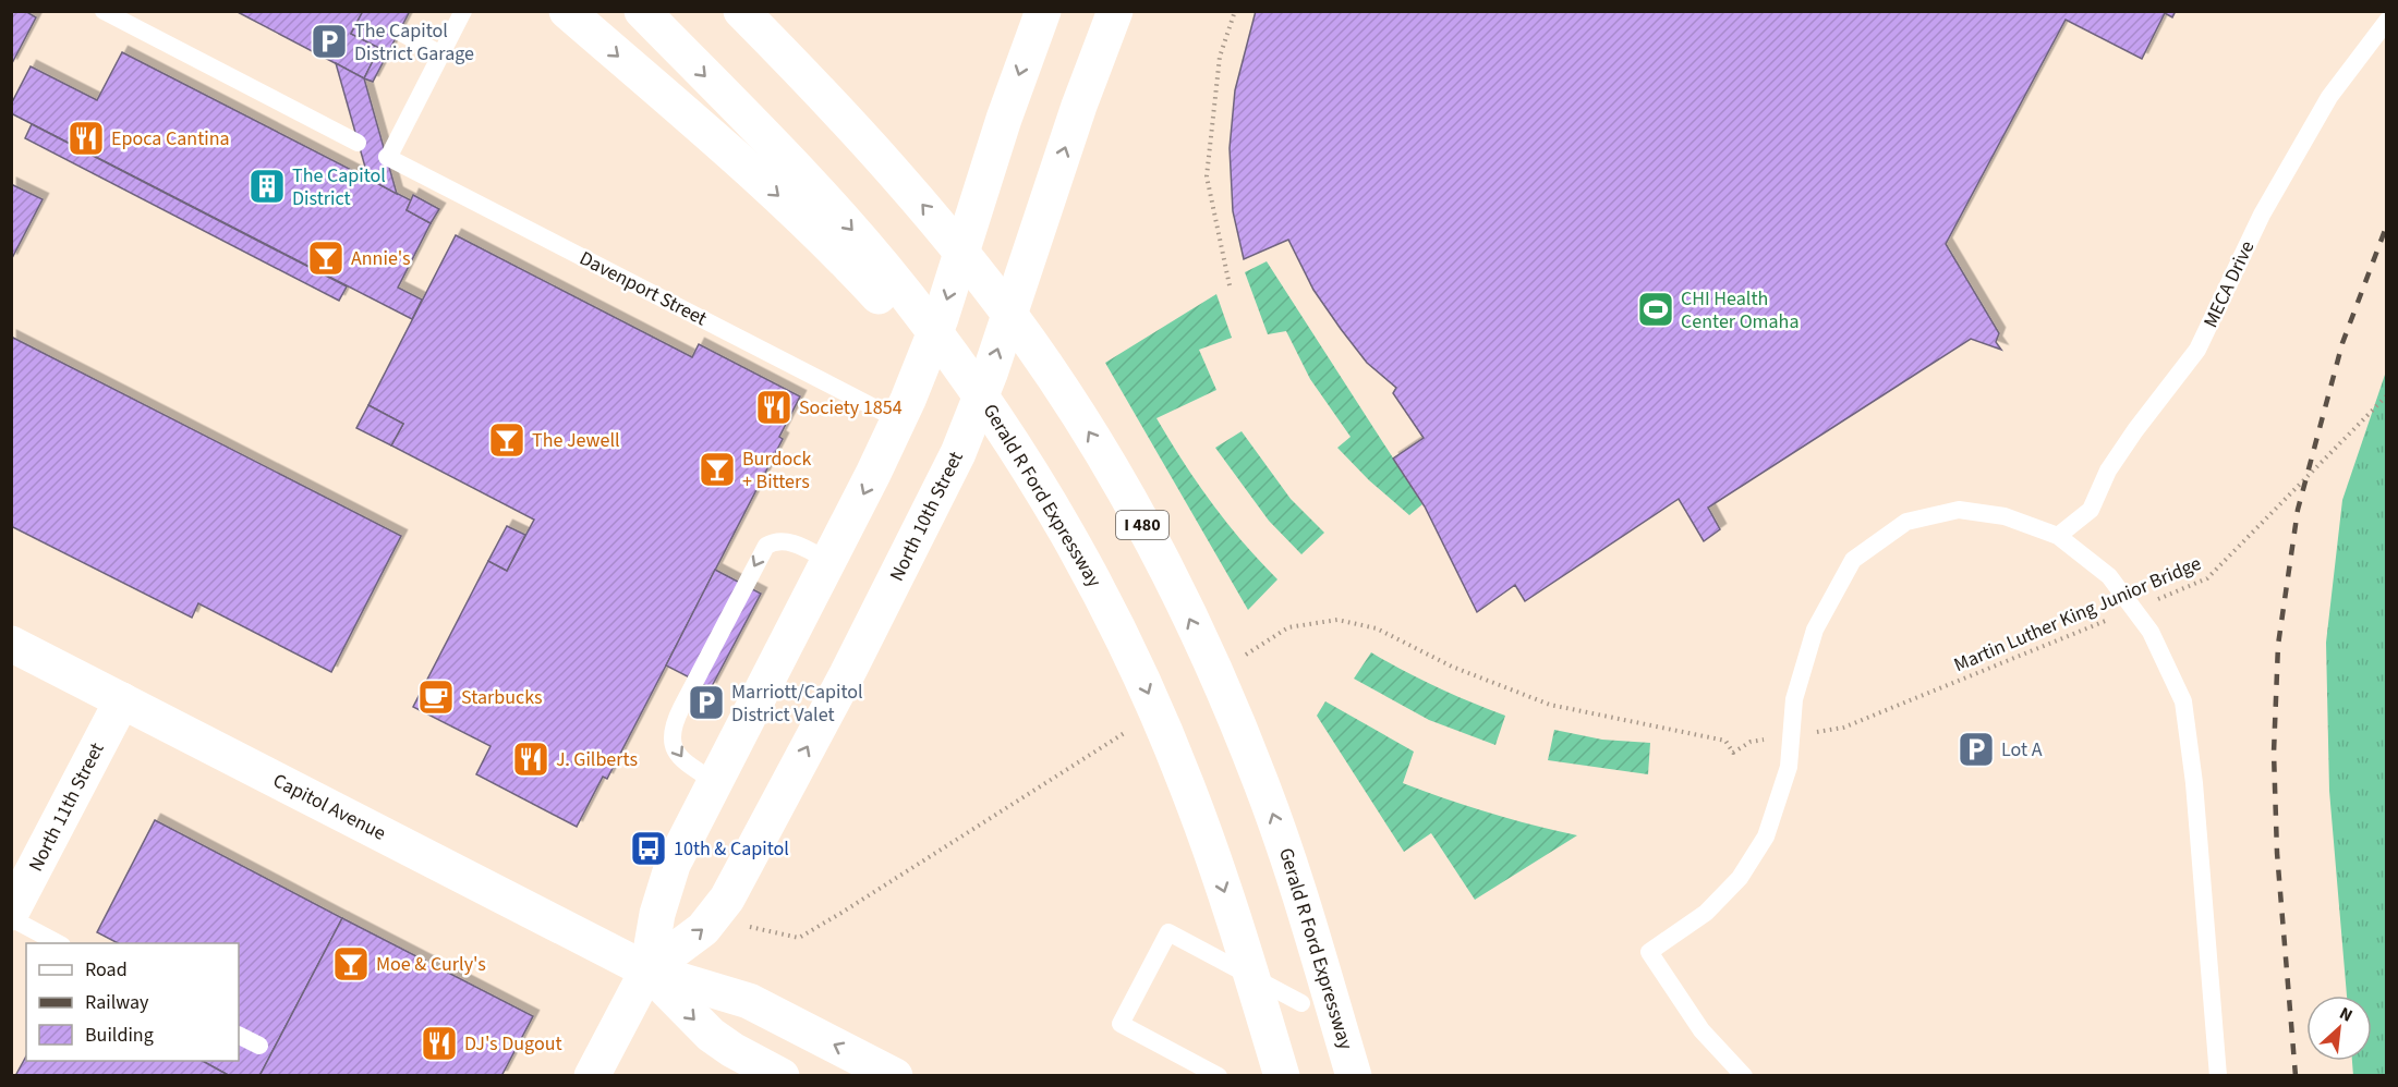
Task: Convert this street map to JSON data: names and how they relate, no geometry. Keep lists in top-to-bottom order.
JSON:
{
  "streets": {
    "main road": [
      "Gerald R Ford Expressway",
      "North 10th Street",
      "I 480",
      "North 11th Street",
      "Capitol Avenue"
    ],
    "lane": ["MECA Drive", "Davenport Street"],
    "path": ["Martin Luther King Junior Bridge"]
  },
  "crossings": [
    ["Davenport Street", "North 10th Street"],
    ["North 10th Street", "Capitol Avenue"],
    ["North 11th Street", "Capitol Avenue"]
  ],
  "places": {
    "parking": ["The Capitol District Garage", "Marriott/Capitol District Valet", "Lot A"],
    "restaurant": [
      "Epoca Cantina",
      "Society 1854",
      "J. Gilberts",
      "DJ's Dugout"
    ],
    "building": ["The Capitol District"],
    "bar": [
      "Annie's",
      "The Jewell",
      "Burdock + Bitters",
      "Moe & Curly's"
    ],
    "sports": ["CHI Health Center Omaha"],
    "cafe": ["Starbucks"],
    "bus stop": ["10th & Capitol"]
  },
  "legend": ["Road", "Railway", "Building"],
  "north": "top right"
}
